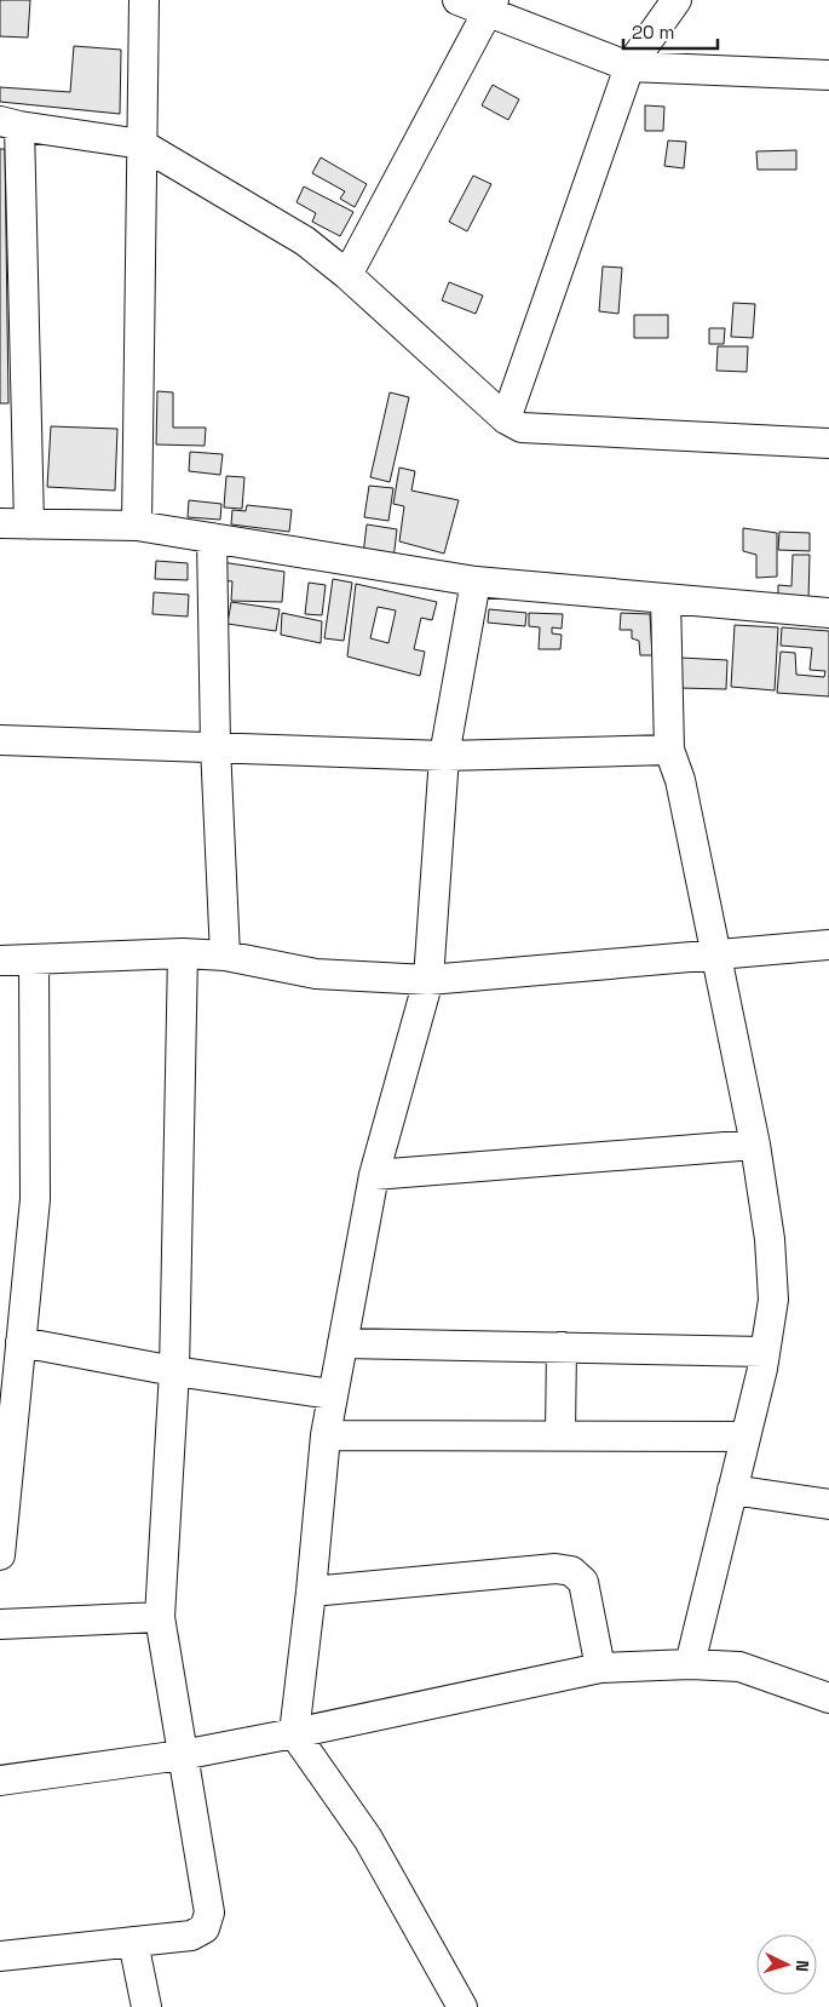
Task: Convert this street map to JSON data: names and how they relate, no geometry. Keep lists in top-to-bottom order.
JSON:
{
  "scale_bar": "20 m",
  "north": "right"
}
